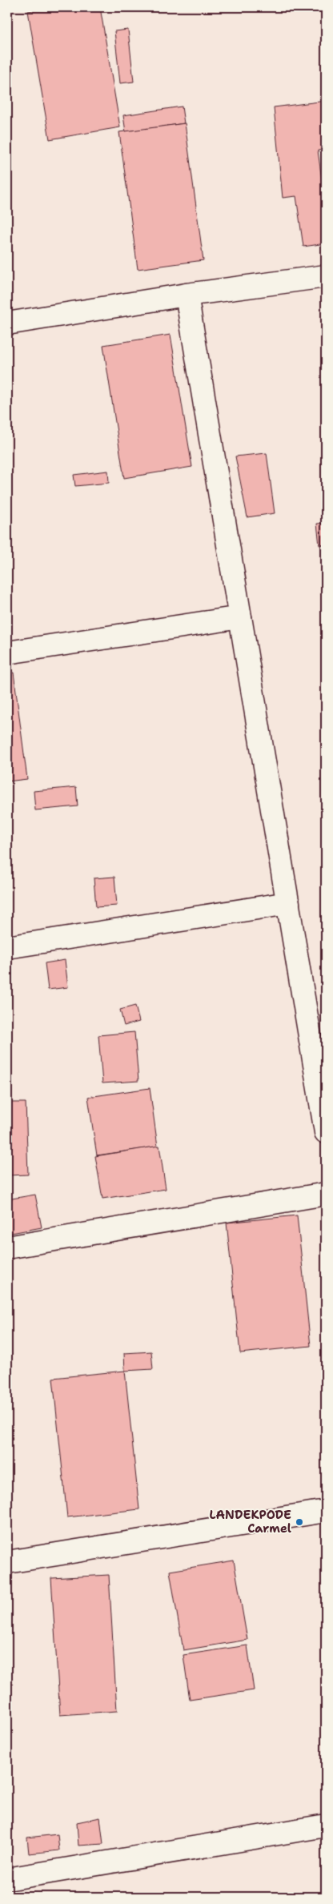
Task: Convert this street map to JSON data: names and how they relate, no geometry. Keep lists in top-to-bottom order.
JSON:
{
  "places": ["LANDEKPODE Carmel"]
}
